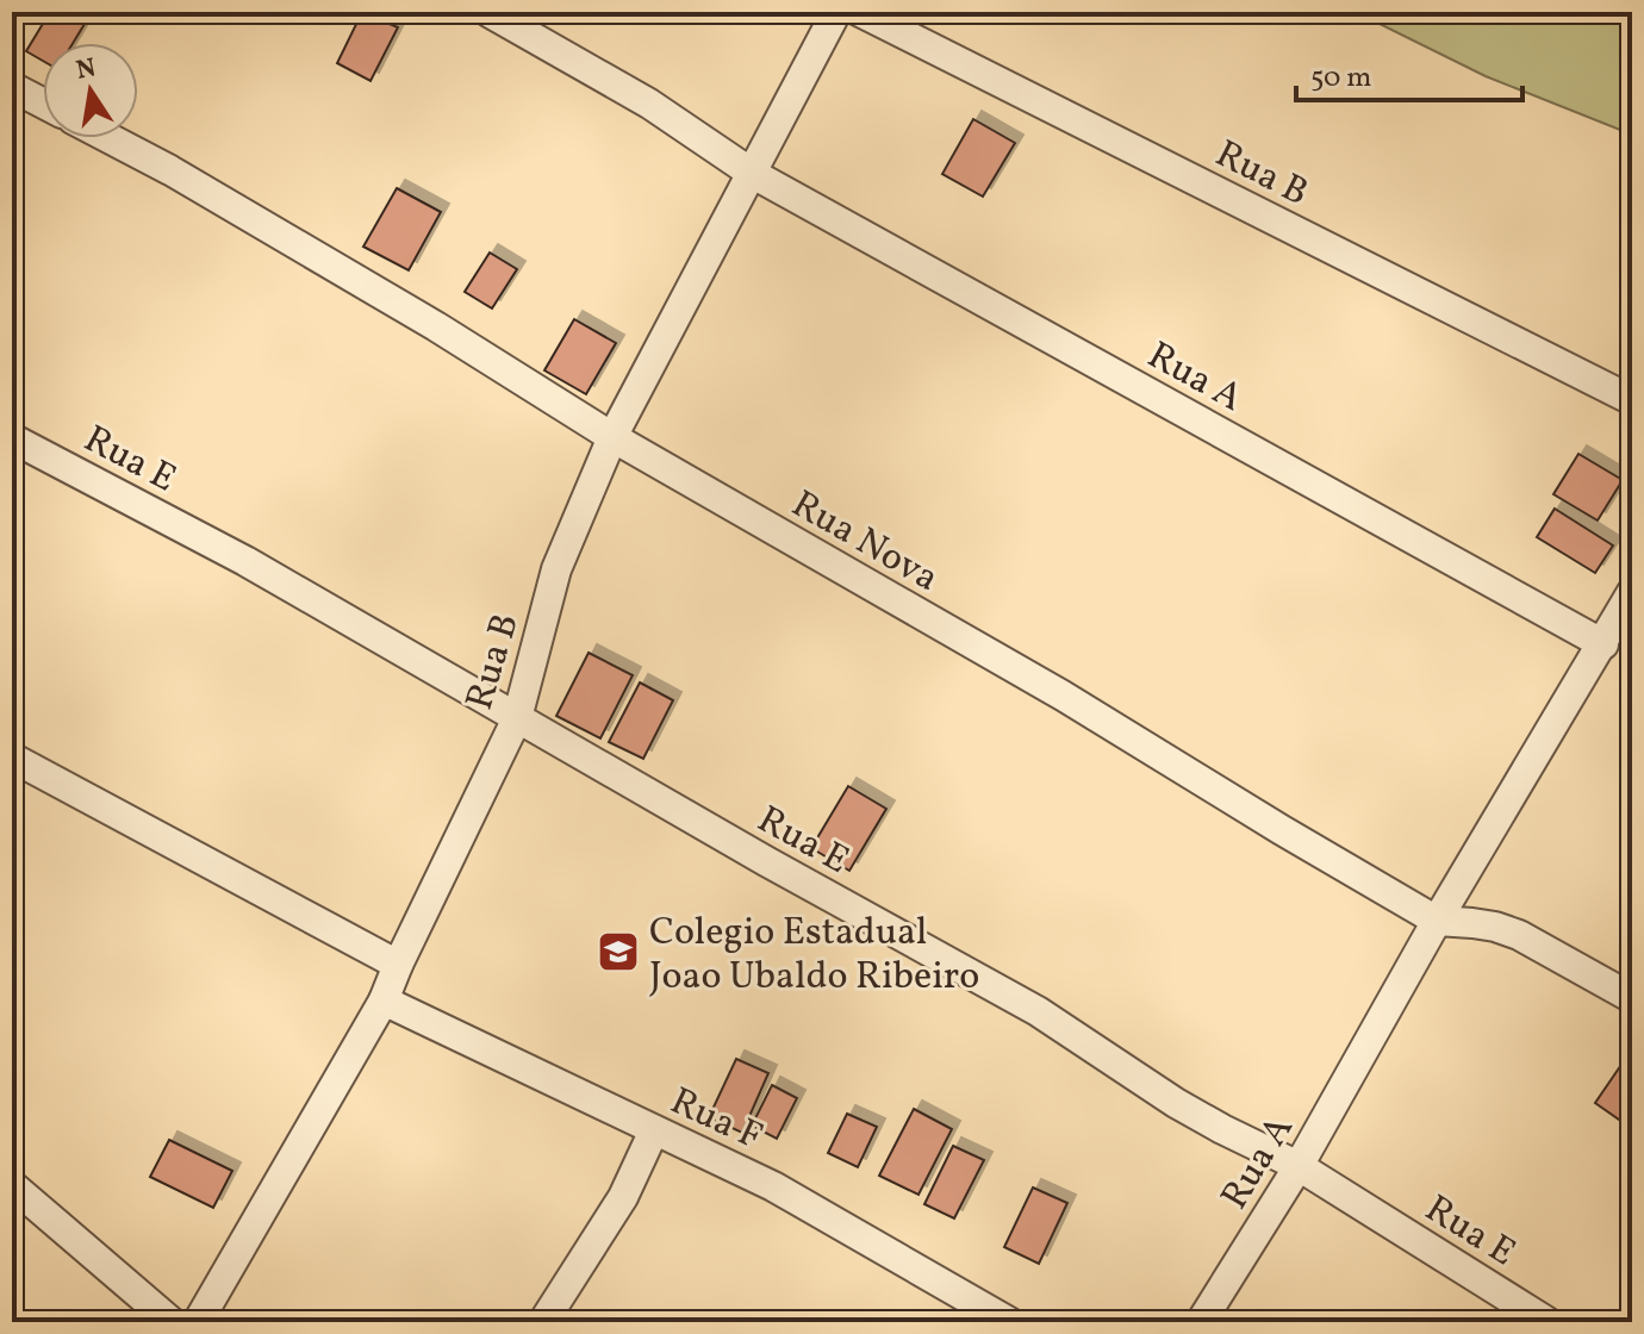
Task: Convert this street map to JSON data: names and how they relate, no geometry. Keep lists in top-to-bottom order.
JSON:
{
  "streets": {
    "street": [
      "Rua B",
      "Rua A",
      "Rua E",
      "Rua Nova",
      "Rua F"
    ]
  },
  "crossings": [
    ["Rua B", "Rua A"],
    ["Rua B", "Rua E"],
    ["Rua B", "Rua Nova"],
    ["Rua B", "Rua F"],
    ["Rua A", "Rua E"],
    ["Rua A", "Rua Nova"]
  ],
  "places": {
    "school or university": ["Colegio Estadual Joao Ubaldo Ribeiro"]
  },
  "scale_bar": "50 m",
  "north": "top"
}
